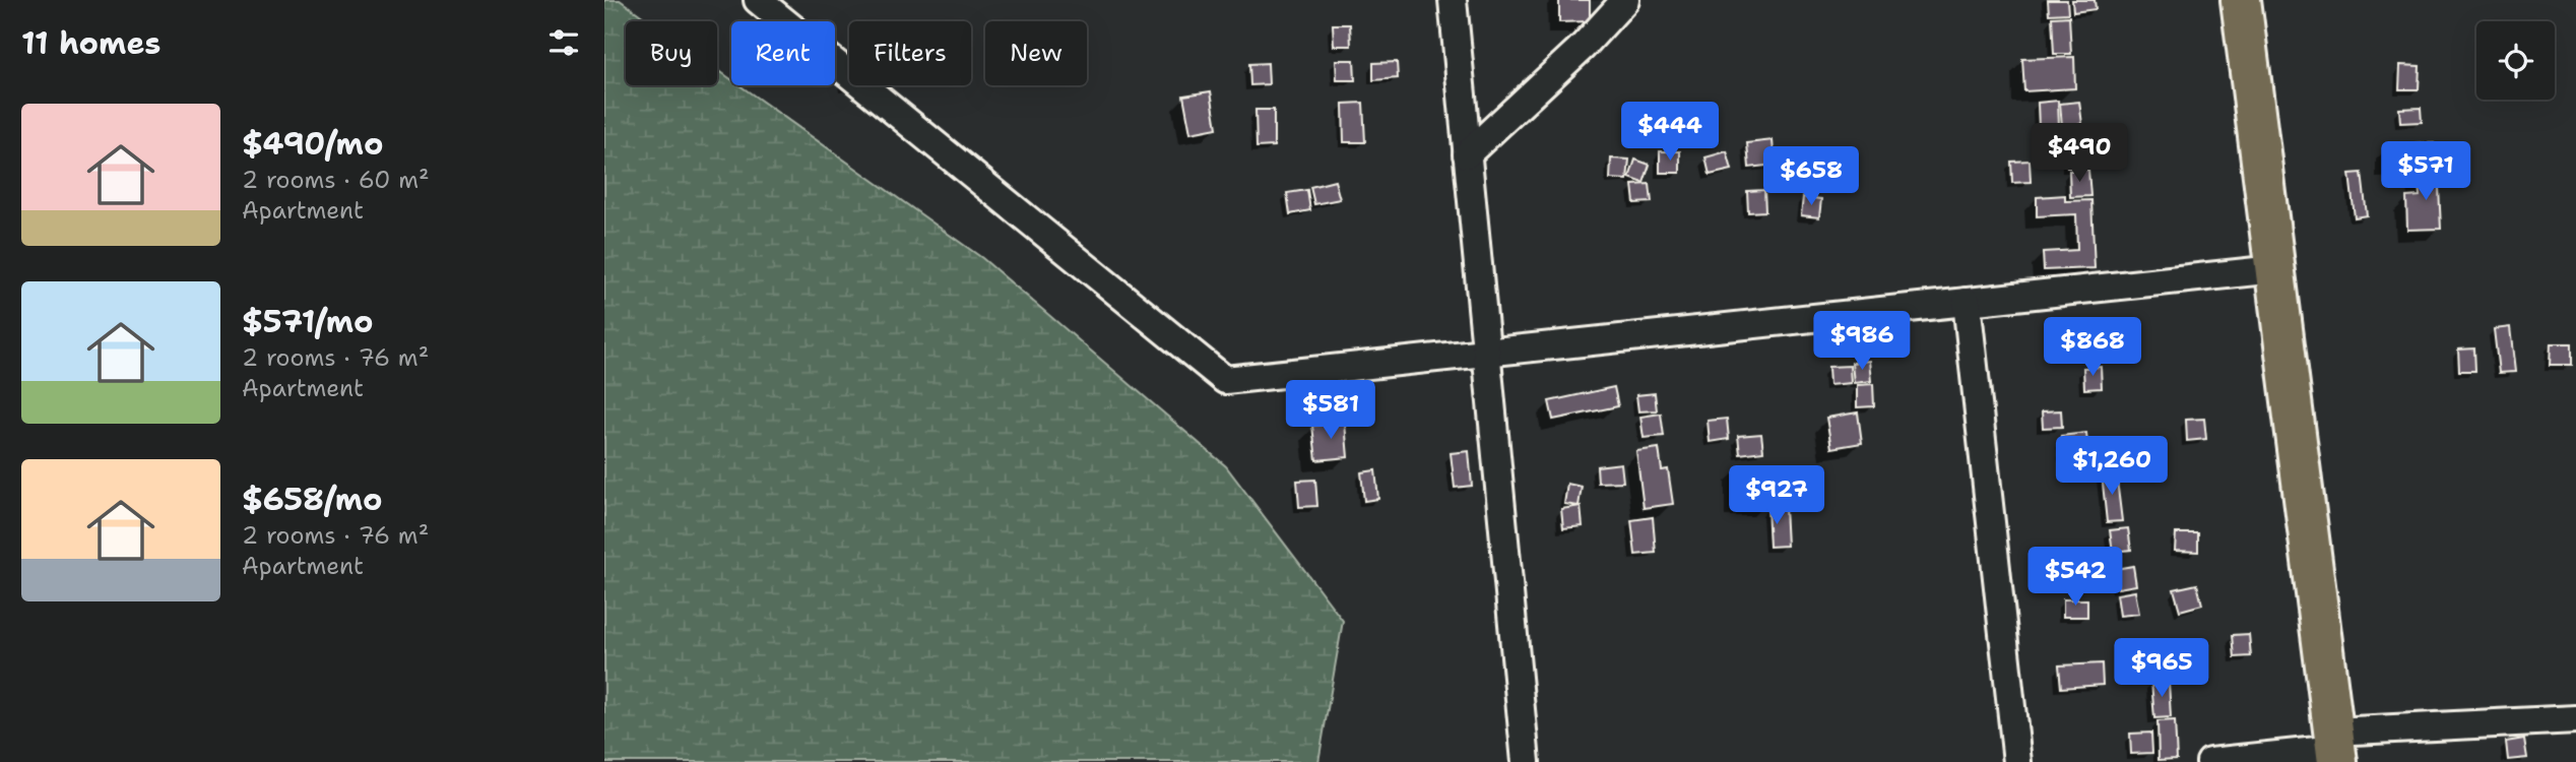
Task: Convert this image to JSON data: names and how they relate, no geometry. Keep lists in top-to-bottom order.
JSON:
{
  "page": {
    "heading": "11 homes",
    "chip": [
      "Buy",
      "Rent",
      "Filters",
      "New"
    ],
    "list": [
      {
        "name": "$490/mo",
        "note": "2 rooms · 60 m² · Apartment"
      },
      {
        "name": "$571/mo",
        "note": "2 rooms · 76 m² · Apartment"
      },
      {
        "name": "$658/mo",
        "note": "2 rooms · 76 m² · Apartment"
      }
    ],
    "price": [
      "$444",
      "$490",
      "$571",
      "$658",
      "$986",
      "$868",
      "$581",
      "$1,260",
      "$927",
      "$542",
      "$965"
    ]
  }
}
